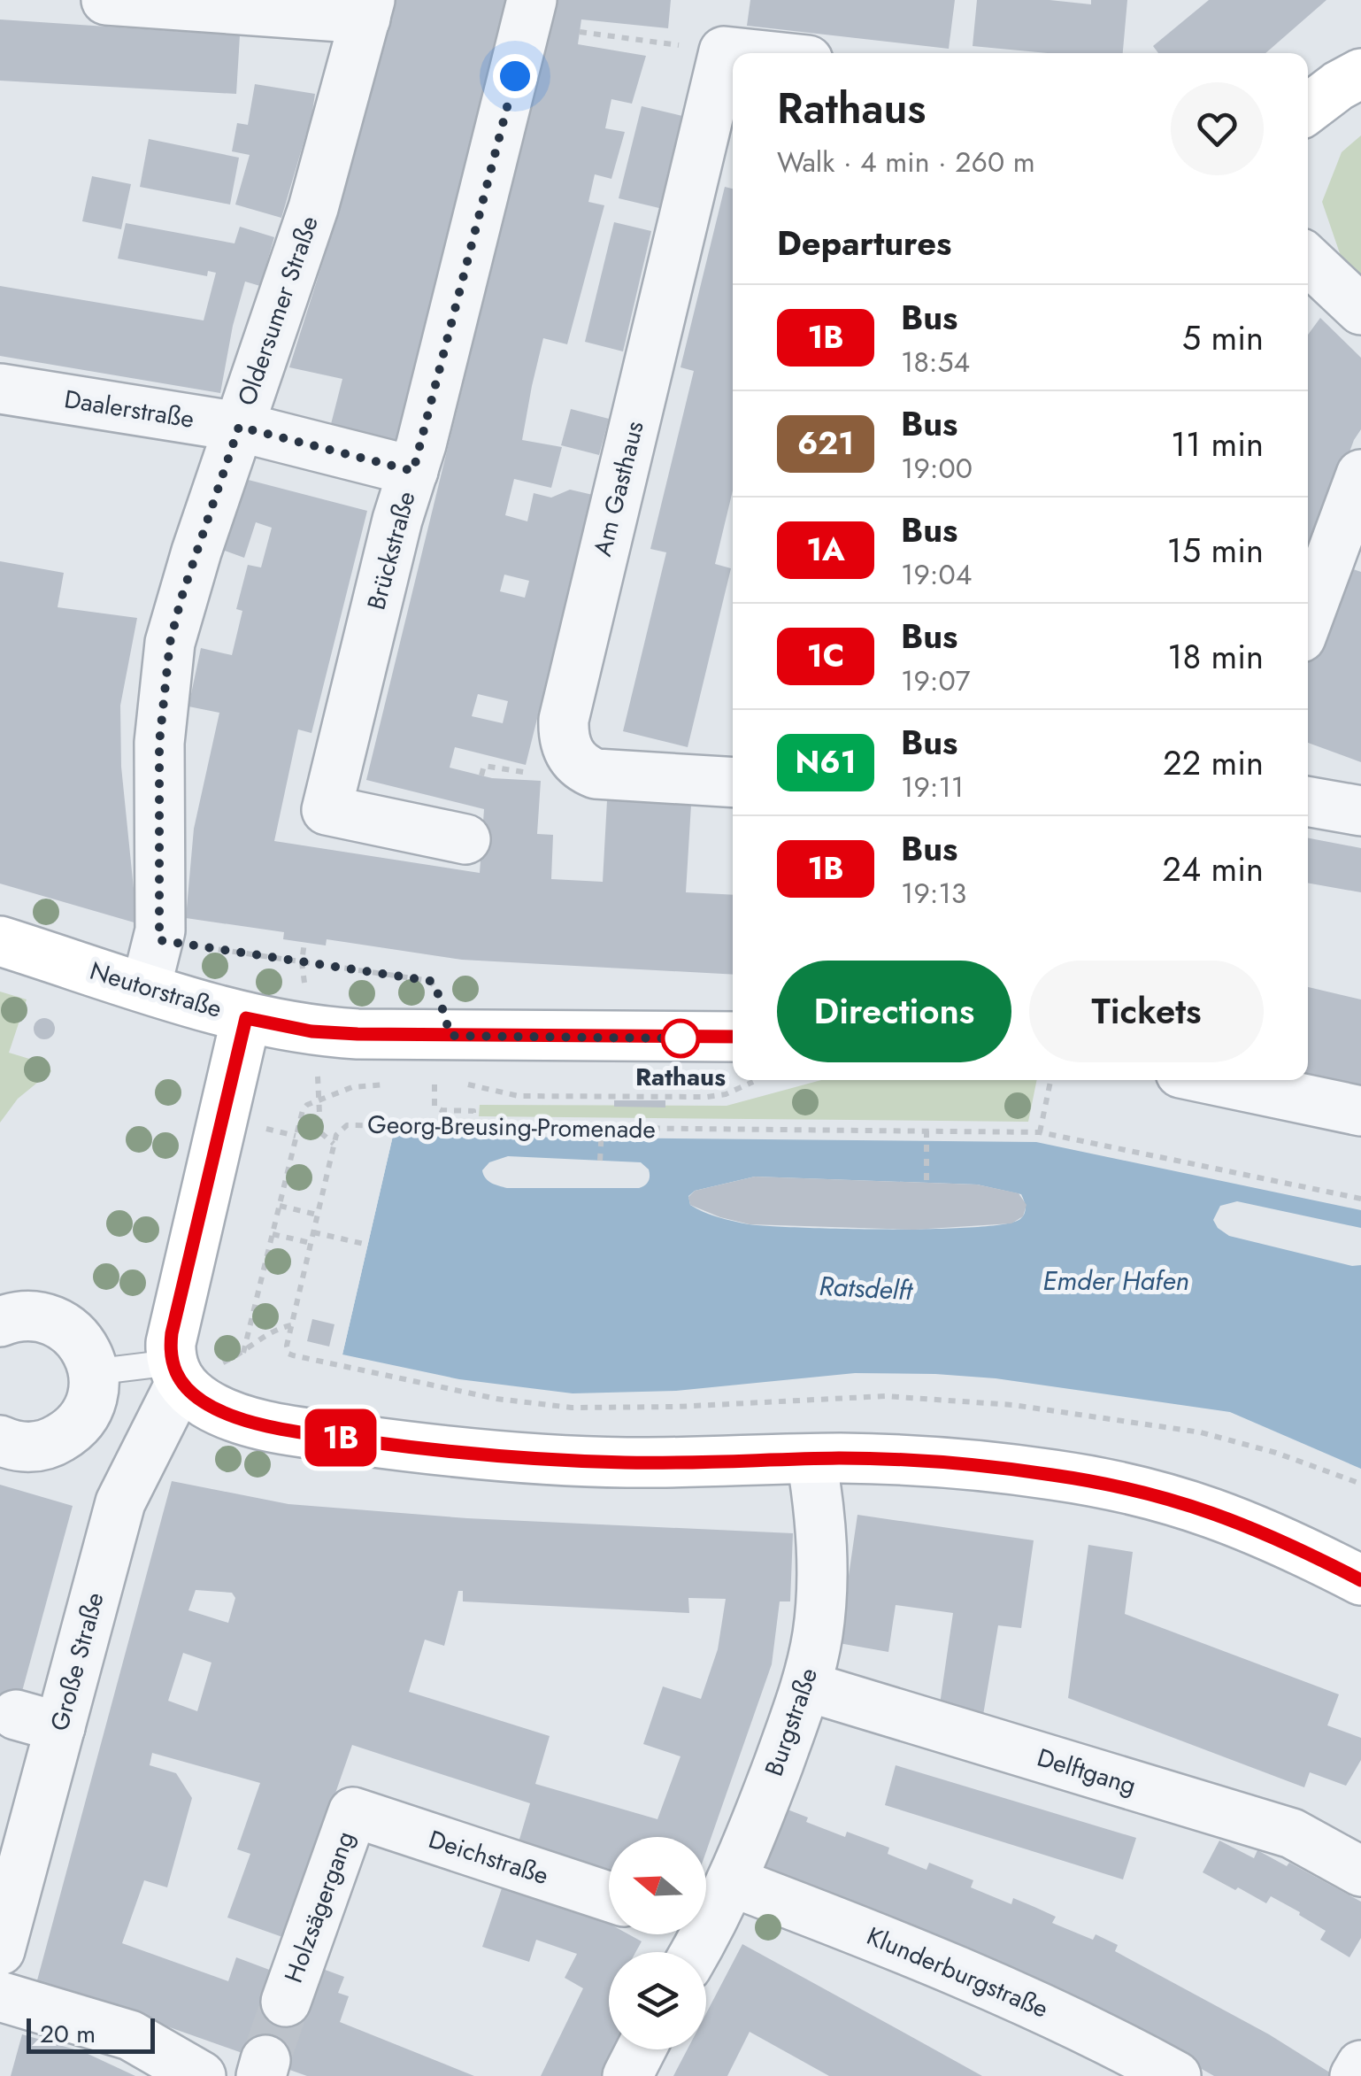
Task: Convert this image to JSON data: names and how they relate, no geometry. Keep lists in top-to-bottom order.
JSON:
{
  "streets": {
    "street": [
      "Oldersumer Straße",
      "Daalerstraße",
      "Am Gasthaus",
      "Brückstraße",
      "Neutorstraße",
      "Große Straße",
      "Burgstraße",
      "Delftgang",
      "Deichstraße",
      "Holzsägergang",
      "Klunderburgstraße"
    ],
    "path": ["Georg-Breusing-Promenade"]
  },
  "crossings": [
    ["Oldersumer Straße", "Daalerstraße"],
    ["Oldersumer Straße", "Neutorstraße"],
    ["Daalerstraße", "Brückstraße"],
    ["Burgstraße", "Delftgang"],
    ["Burgstraße", "Klunderburgstraße"],
    ["Deichstraße", "Holzsägergang"]
  ],
  "water": ["Emder Hafen", "Ratsdelft"],
  "places": ["Rathaus"],
  "lines": ["bus line 1B"],
  "scale_bar": "20 m",
  "north": "left",
  "page": {
    "on_map": "1B",
    "heading": [
      ["Rathaus", "Walk · 4 min · 260 m"],
      "Departures"
    ],
    "list": [
      {
        "mark": "1B",
        "name": "Bus",
        "note": "18:54",
        "value": "5 min"
      },
      {
        "mark": "621",
        "name": "Bus",
        "note": "19:00",
        "value": "11 min"
      },
      {
        "mark": "1A",
        "name": "Bus",
        "note": "19:04",
        "value": "15 min"
      },
      {
        "mark": "1C",
        "name": "Bus",
        "note": "19:07",
        "value": "18 min"
      },
      {
        "mark": "N61",
        "name": "Bus",
        "note": "19:11",
        "value": "22 min"
      },
      {
        "mark": "1B",
        "name": "Bus",
        "note": "19:13",
        "value": "24 min"
      }
    ],
    "buttons": ["Directions", "Tickets"],
    "scale": "20 m"
  }
}
